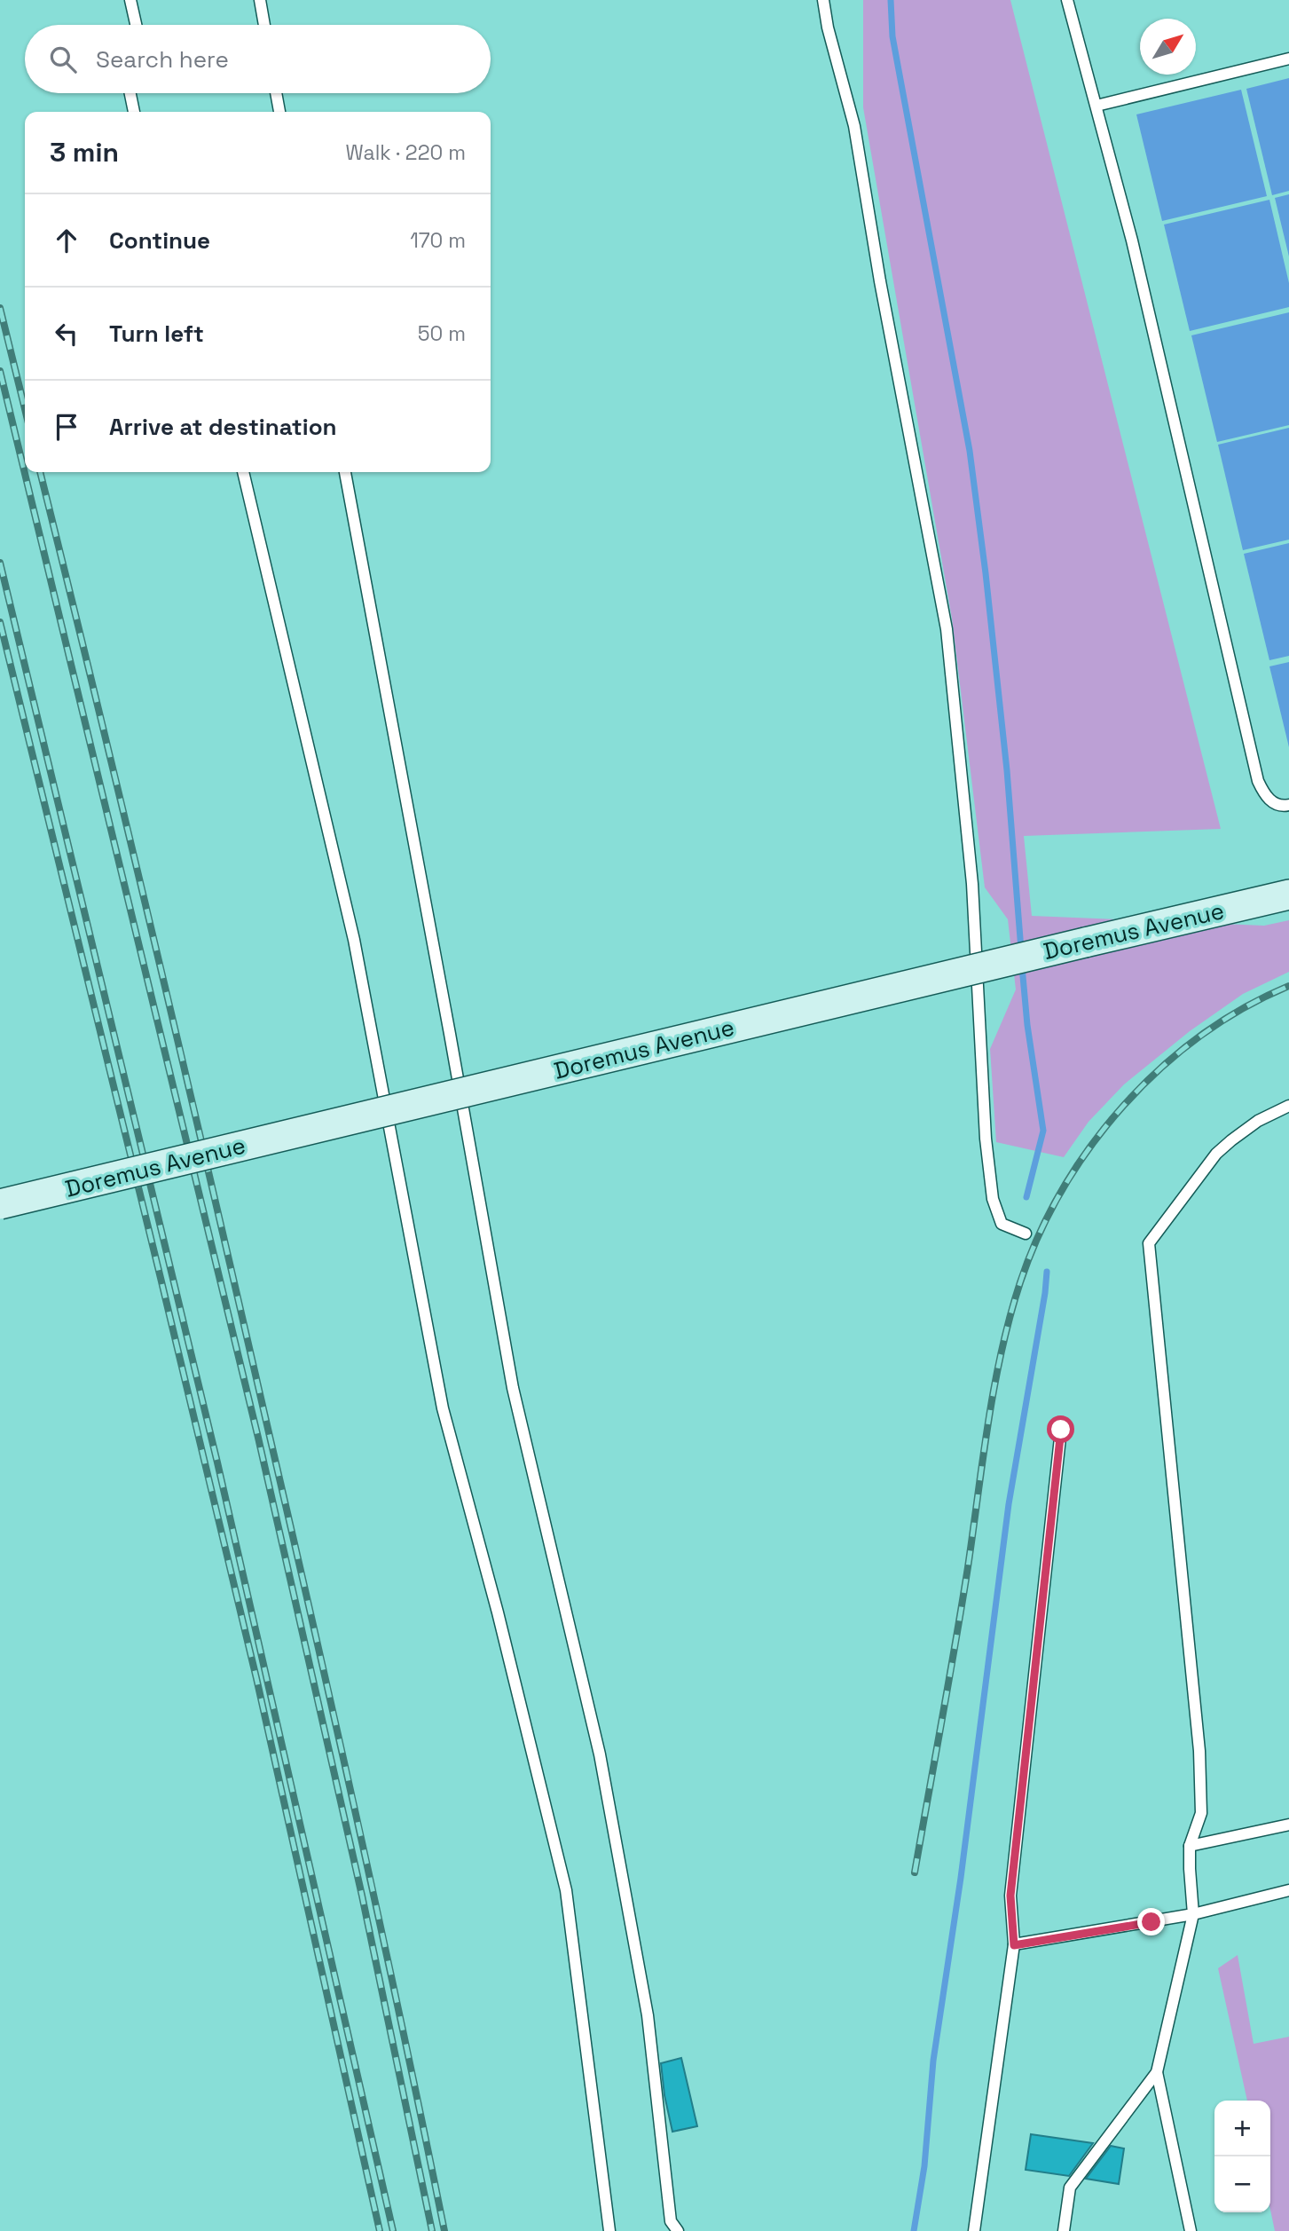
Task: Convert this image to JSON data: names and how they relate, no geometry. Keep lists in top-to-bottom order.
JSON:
{
  "streets": {
    "main road": ["Doremus Avenue"]
  },
  "north": "top right",
  "page": {
    "search": "Search here",
    "heading": ["3 min", "Walk · 220 m"],
    "list": [
      ["Continue", "170 m"],
      ["Turn left", "50 m"],
      "Arrive at destination"
    ],
    "map_buttons": ["+", "−"]
  }
}
